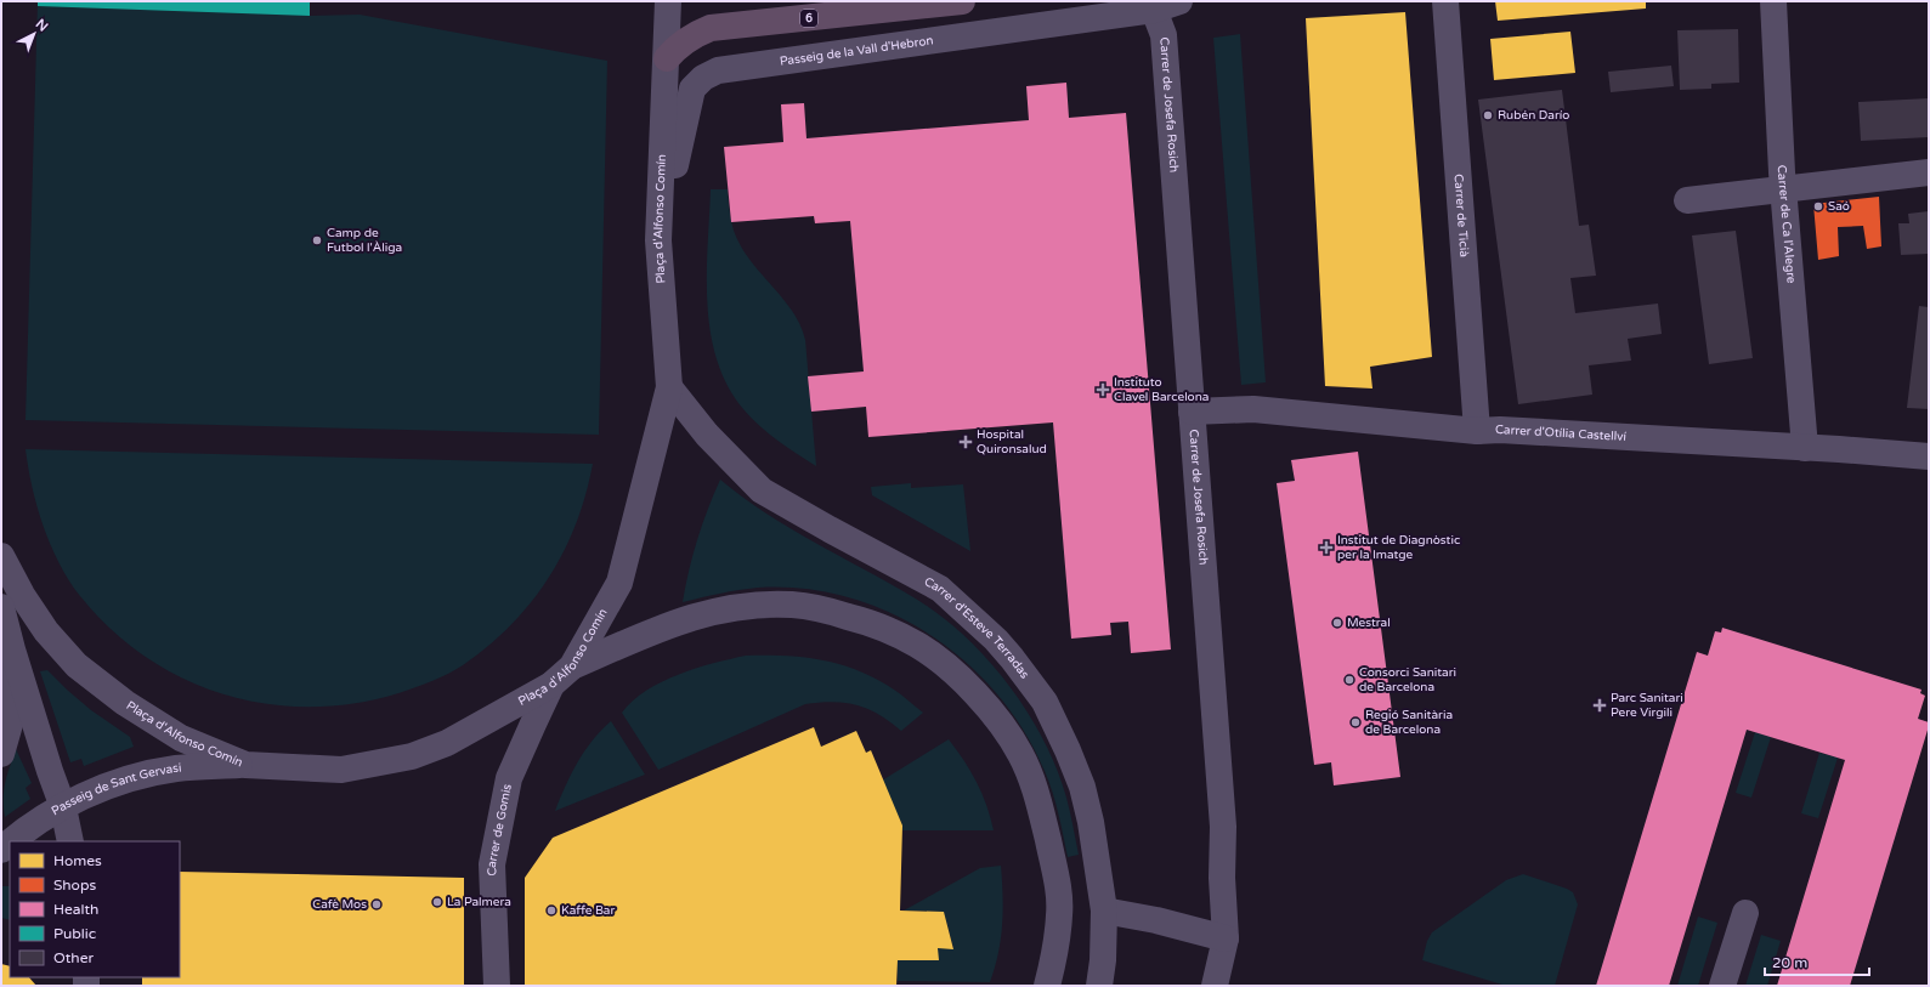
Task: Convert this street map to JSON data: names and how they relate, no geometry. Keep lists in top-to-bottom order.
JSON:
{
  "streets": {
    "highway": ["6"],
    "street": [
      "Passeig de la Vall d'Hebron",
      "Carrer de Josefa Rosich",
      "Carrer de Ticià",
      "Plaça d'Alfonso Comín",
      "Carrer de Ca l'Alegre",
      "Carrer d'Otília Castellví",
      "Carrer d'Esteve Terradas",
      "Passeig de Sant Gervasi",
      "Carrer de Gomis"
    ]
  },
  "crossings": [
    ["6", "Plaça d'Alfonso Comín"],
    ["Passeig de la Vall d'Hebron", "Carrer de Josefa Rosich"],
    ["Passeig de la Vall d'Hebron", "Plaça d'Alfonso Comín"],
    ["Carrer de Josefa Rosich", "Carrer d'Otília Castellví"],
    ["Carrer de Ticià", "Carrer d'Otília Castellví"],
    ["Plaça d'Alfonso Comín", "Carrer d'Esteve Terradas"],
    ["Plaça d'Alfonso Comín", "Passeig de Sant Gervasi"],
    ["Plaça d'Alfonso Comín", "Carrer de Gomis"],
    ["Carrer de Ca l'Alegre", "Carrer d'Otília Castellví"]
  ],
  "places": {
    "other": [
      "Rubén Darío",
      "Saó",
      "Camp de Futbol l'Àliga",
      "Mestral",
      "Consorci Sanitari de Barcelona",
      "Regió Sanitària de Barcelona",
      "La Palmera",
      "Cafè Mos",
      "Kaffe Bar"
    ],
    "health": [
      "Instituto Clavel Barcelona",
      "Hospital Quironsalud",
      "Institut de Diagnòstic per la Imatge",
      "Parc Sanitari Pere Virgili"
    ]
  },
  "legend": [
    "Homes",
    "Shops",
    "Health",
    "Public",
    "Other"
  ],
  "scale_bar": "20 m",
  "north": "top right"
}
